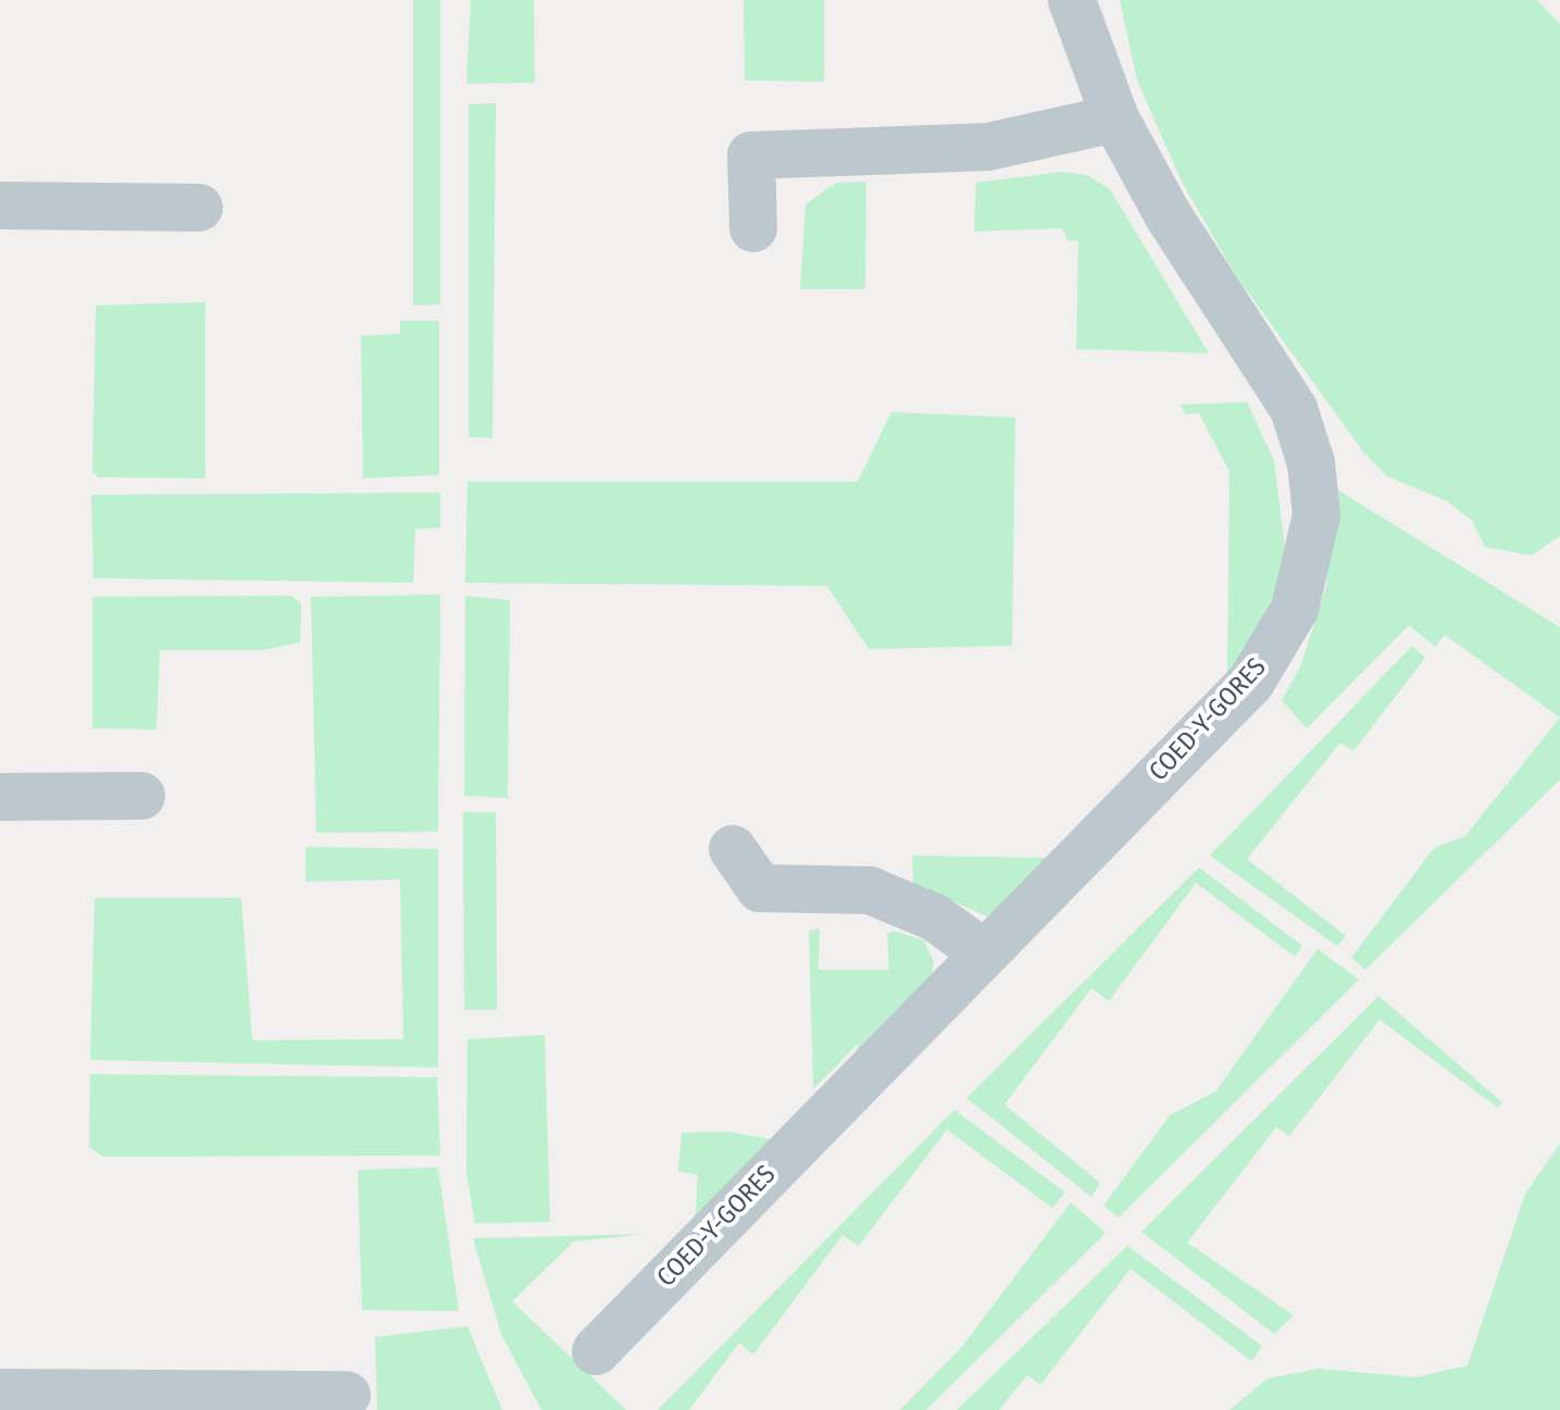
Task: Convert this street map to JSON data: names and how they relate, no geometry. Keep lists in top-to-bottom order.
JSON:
{
  "streets": {
    "street": ["COED-Y-GORES"]
  }
}
